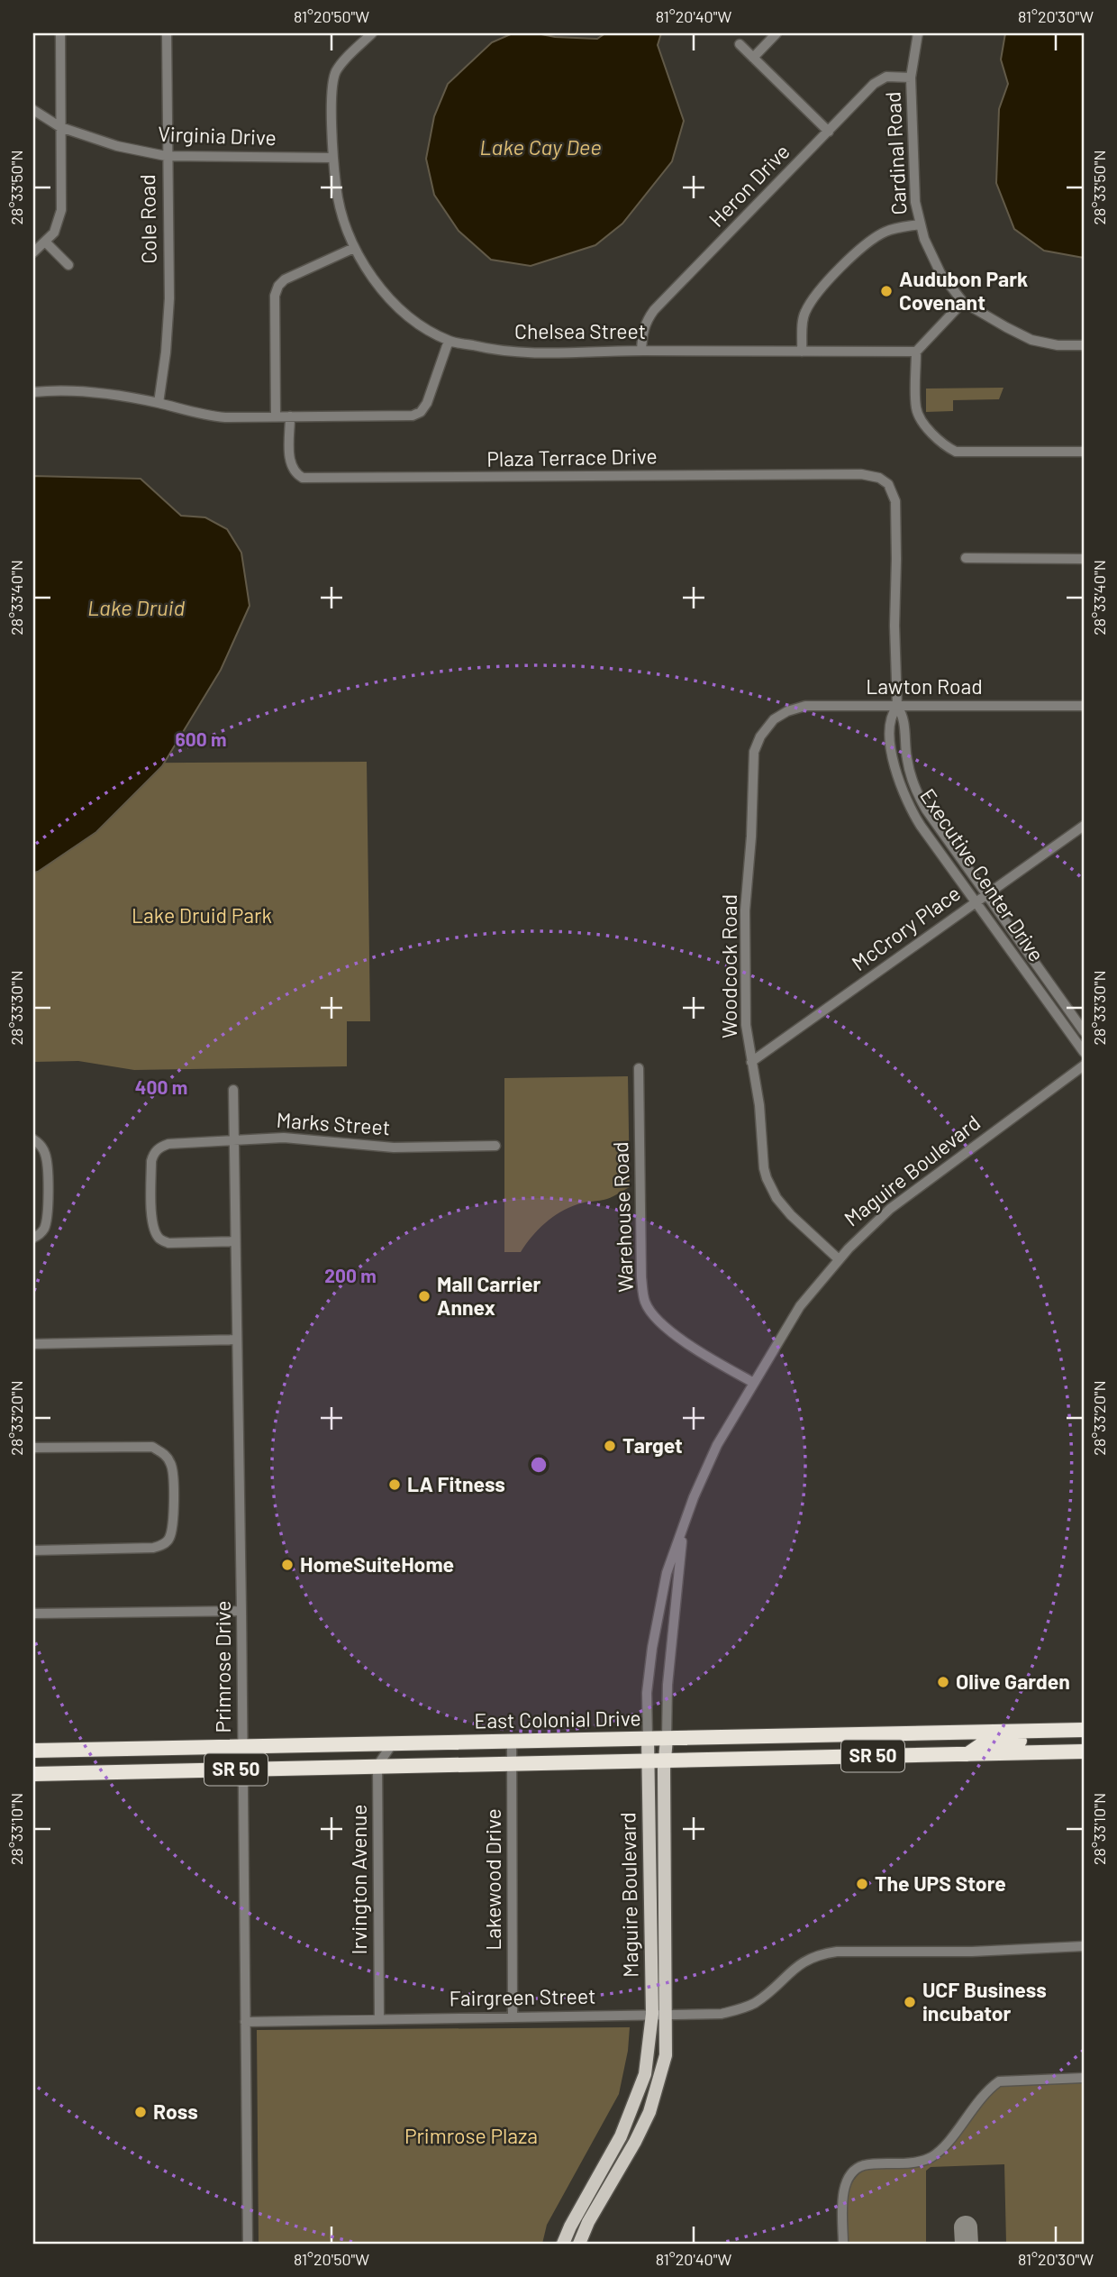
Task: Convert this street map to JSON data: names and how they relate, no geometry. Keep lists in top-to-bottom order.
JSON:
{
  "streets": {
    "highway": ["East Colonial Drive", "SR 50"],
    "main road": ["Maguire Boulevard"],
    "street": [
      "Virginia Drive",
      "Cardinal Road",
      "Heron Drive",
      "Cole Road",
      "Chelsea Street",
      "Plaza Terrace Drive",
      "Lawton Road",
      "Executive Center Drive",
      "McCrory Place",
      "Woodcock Road",
      "Marks Street",
      "Warehouse Road",
      "Primrose Drive",
      "Irvington Avenue",
      "Lakewood Drive",
      "Fairgreen Street"
    ]
  },
  "crossings": [
    ["Virginia Drive", "Cole Road"],
    ["Virginia Drive", "Chelsea Street"],
    ["Cardinal Road", "Heron Drive"],
    ["Heron Drive", "Chelsea Street"],
    ["Plaza Terrace Drive", "Executive Center Drive"],
    ["Lawton Road", "Executive Center Drive"],
    ["Lawton Road", "Woodcock Road"],
    ["Executive Center Drive", "McCrory Place"],
    ["McCrory Place", "Woodcock Road"],
    ["Woodcock Road", "Maguire Boulevard"],
    ["Marks Street", "Primrose Drive"],
    ["Maguire Boulevard", "Warehouse Road"],
    ["Maguire Boulevard", "East Colonial Drive"],
    ["Maguire Boulevard", "Fairgreen Street"],
    ["Primrose Drive", "East Colonial Drive"],
    ["Primrose Drive", "Fairgreen Street"],
    ["East Colonial Drive", "Irvington Avenue"],
    ["East Colonial Drive", "Lakewood Drive"],
    ["Irvington Avenue", "Fairgreen Street"],
    ["Lakewood Drive", "Fairgreen Street"]
  ],
  "water": ["Lake Cay Dee", "Lake Druid"],
  "parks": ["Lake Druid Park", "Primrose Plaza"],
  "places": [
    "Audubon Park Covenant",
    "Mall Carrier Annex",
    "Target",
    "LA Fitness",
    "HomeSuiteHome",
    "Olive Garden",
    "The UPS Store",
    "UCF Business incubator",
    "Ross"
  ],
  "coordinates": [
    "81°20'50\"W",
    "81°20'40\"W",
    "81°20'30\"W",
    "28°33'50\"N",
    "28°33'40\"N",
    "28°33'30\"N",
    "28°33'20\"N",
    "28°33'10\"N"
  ],
  "rings": ["600 m", "400 m", "200 m"]
}
